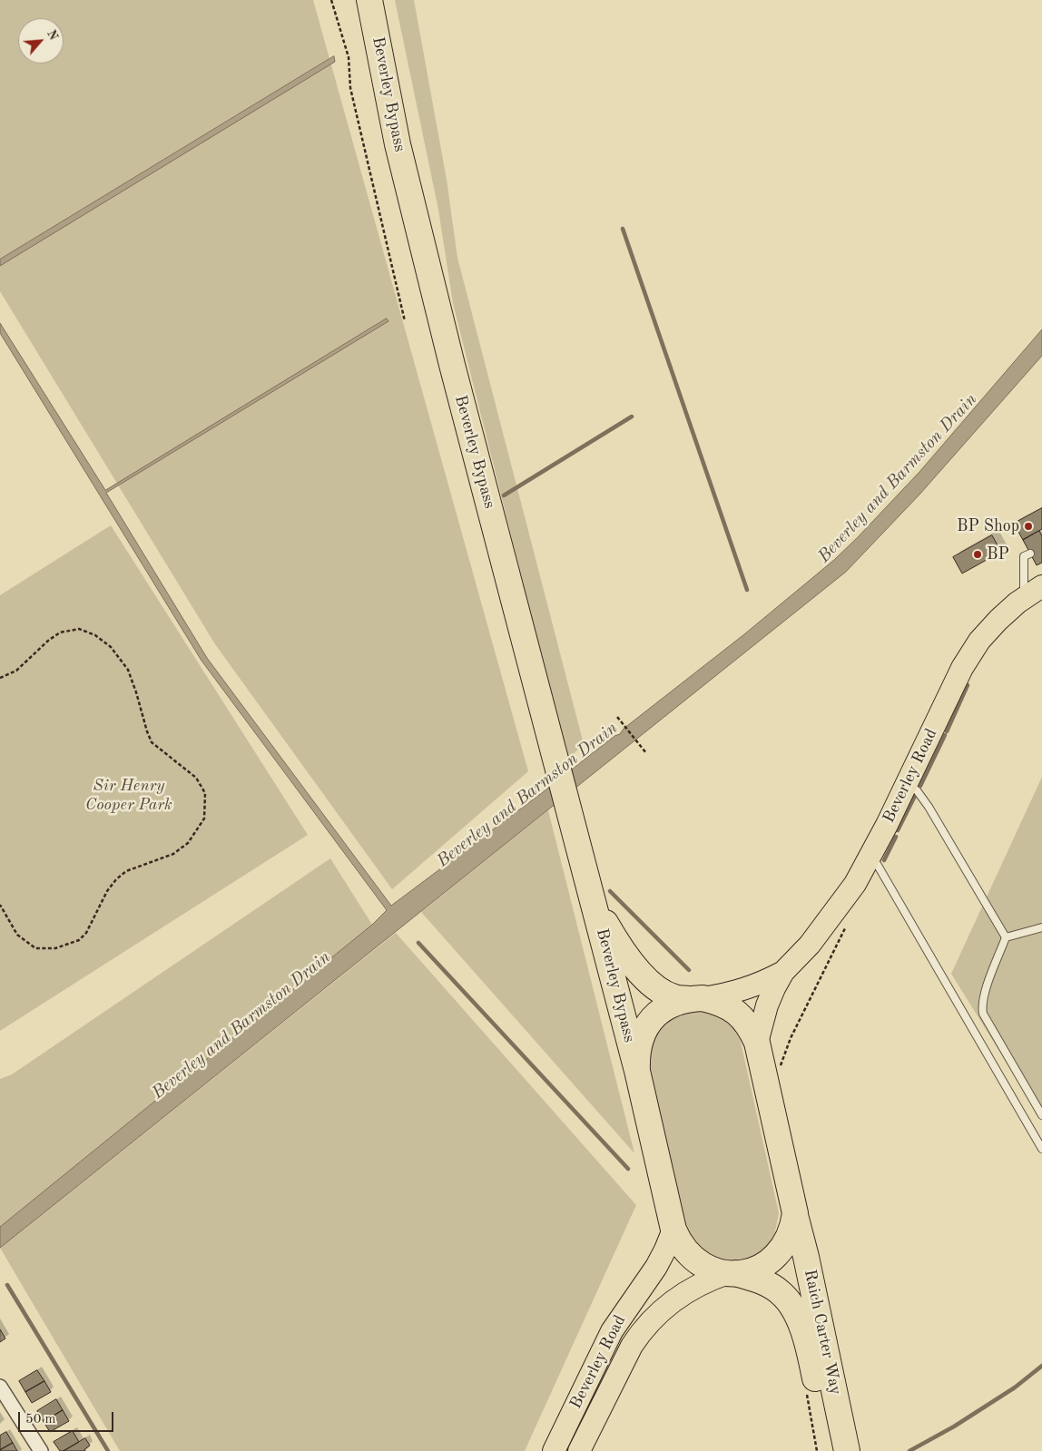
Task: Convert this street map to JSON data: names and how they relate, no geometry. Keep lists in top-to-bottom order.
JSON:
{
  "streets": {
    "highway": ["Beverley Bypass", "Raich Carter Way"],
    "main road": ["Beverley Road"]
  },
  "crossings": [
    ["Beverley Bypass", "Beverley Road"],
    ["Beverley Bypass", "Raich Carter Way"],
    ["Beverley Road", "Raich Carter Way"]
  ],
  "water": ["Beverley and Barmston Drain"],
  "parks": ["Sir Henry Cooper Park"],
  "places": ["BP Shop", "BP"],
  "scale_bar": "50 m",
  "north": "top right"
}
